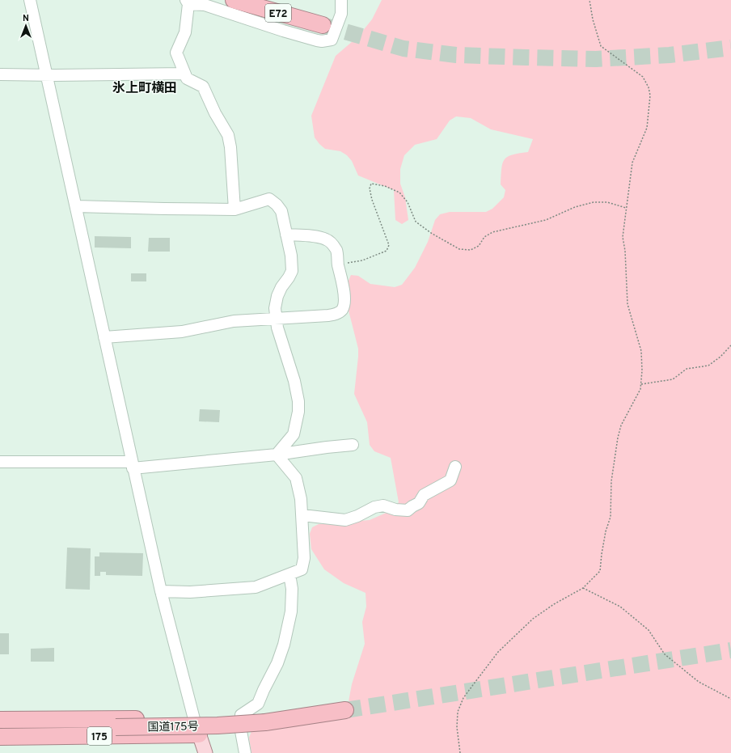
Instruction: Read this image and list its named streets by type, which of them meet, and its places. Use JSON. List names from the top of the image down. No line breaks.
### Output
{"streets":{"highway":["E72","国道175号","175"]},"districts":["氷上町横田"],"north":"top"}
